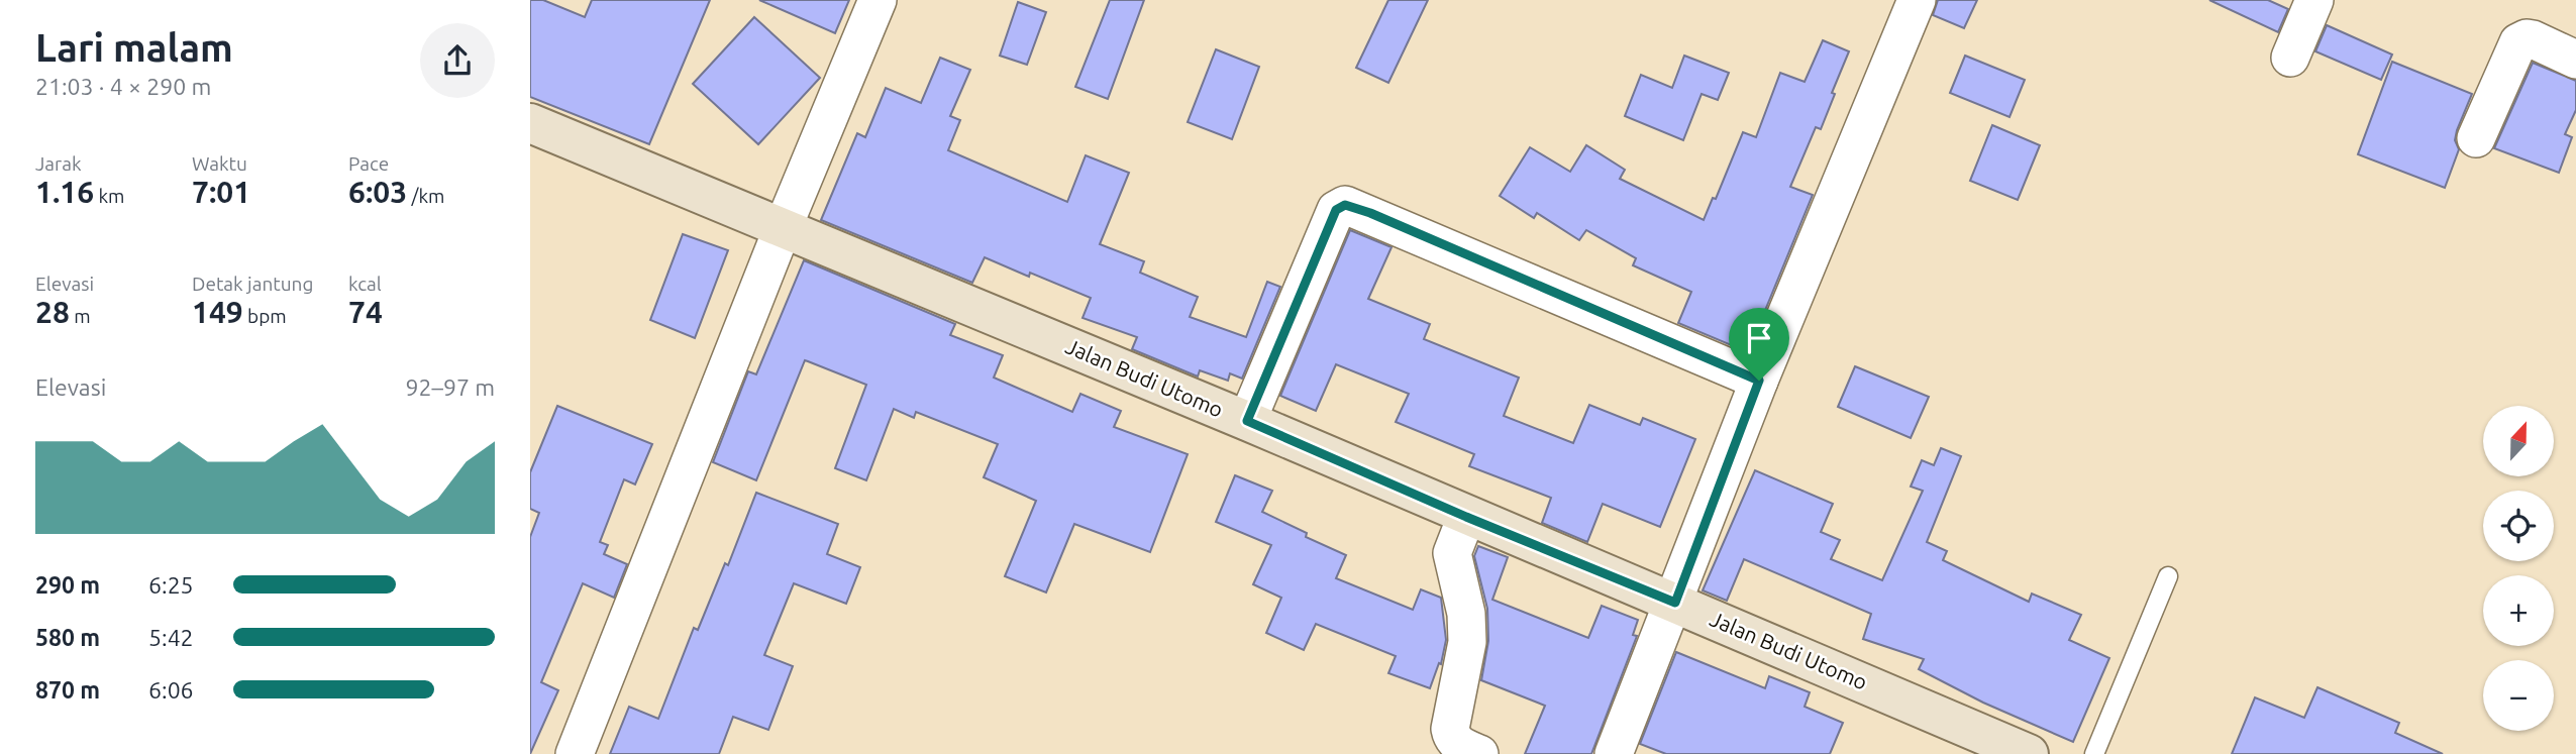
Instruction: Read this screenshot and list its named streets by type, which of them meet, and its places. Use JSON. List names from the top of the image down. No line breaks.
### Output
{"streets":{"street":["Jalan Budi Utomo"]},"north":"top","page":{"heading":["Lari malam","21:03 · 4 × 290 m"],"stats":[["Jarak","1.16 km"],["Waktu","7:01"],["Pace","6:03 /km"],["Elevasi","28 m"],["Detak jantung","149 bpm"],["kcal","74"]],"chart":["Elevasi","92–97 m"],"map_buttons":["+","−"],"list":[{"name":"290 m","note":"6:25"},{"name":"580 m","note":"5:42"},{"name":"870 m","note":"6:06"}]}}
